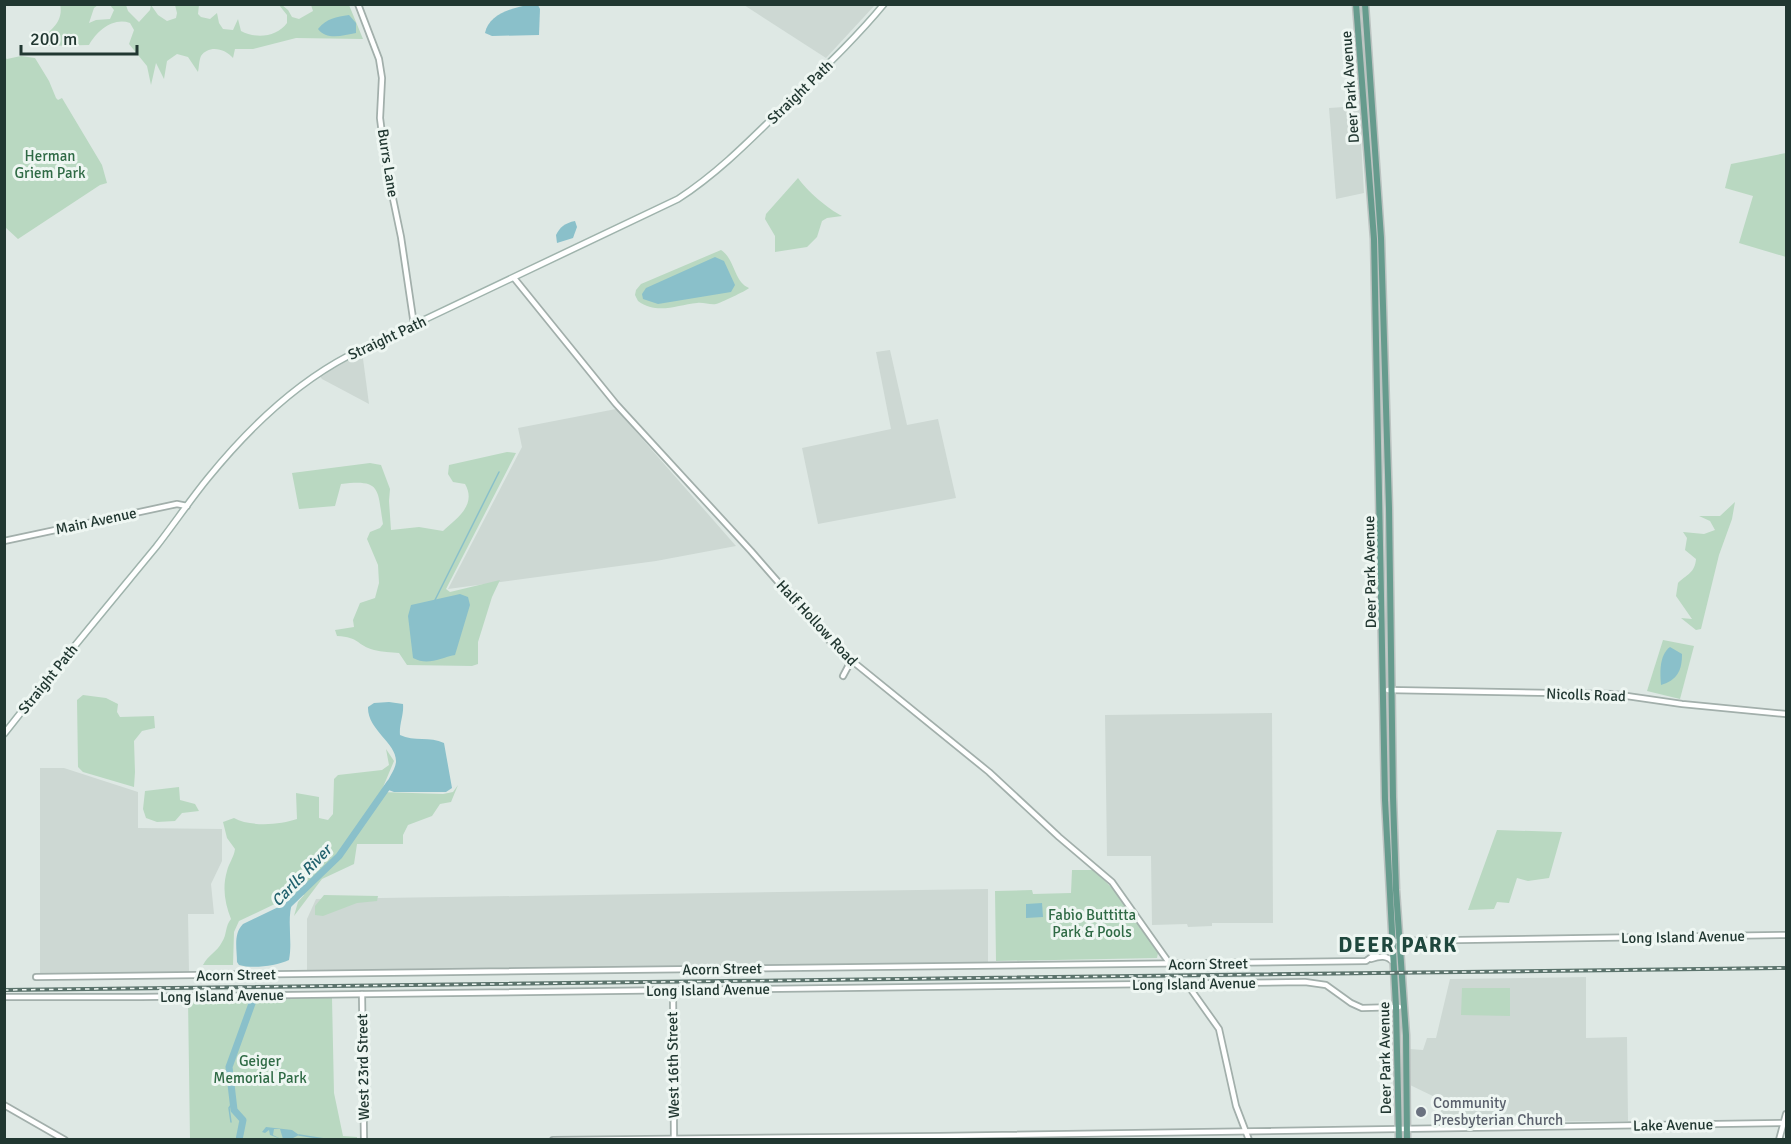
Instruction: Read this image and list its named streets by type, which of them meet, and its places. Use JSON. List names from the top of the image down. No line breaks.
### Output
{"streets":{"main road":["Deer Park Avenue","Straight Path"],"street":["Burrs Lane","Main Avenue","Half Hollow Road","Nicolls Road","Long Island Avenue","Acorn Street","West 16th Street","West 23rd Street","Lake Avenue"]},"crossings":[["Deer Park Avenue","Nicolls Road"],["Deer Park Avenue","Long Island Avenue"],["Deer Park Avenue","Acorn Street"],["Deer Park Avenue","Lake Avenue"],["Straight Path","Burrs Lane"],["Straight Path","Main Avenue"],["Straight Path","Half Hollow Road"],["Half Hollow Road","Acorn Street"],["Long Island Avenue","West 16th Street"],["Long Island Avenue","West 23rd Street"],["West 16th Street","Lake Avenue"]],"districts":["DEER PARK"],"water":["Carlls River"],"parks":["Herman Griem Park","Fabio Buttitta Park & Pools","Geiger Memorial Park"],"places":["Community Presbyterian Church"],"scale_bar":"200 m"}
